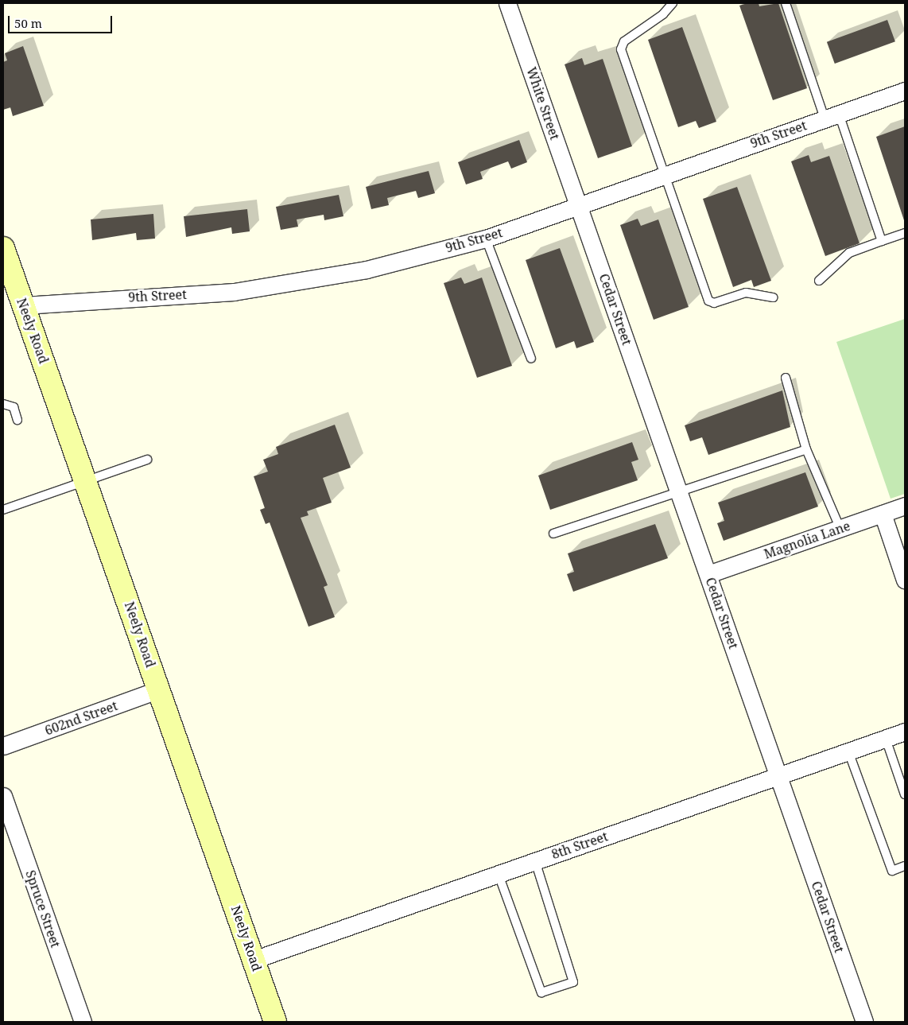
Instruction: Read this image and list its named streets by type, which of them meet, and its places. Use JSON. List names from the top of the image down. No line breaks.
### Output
{"streets":{"street":["White Street","9th Street","Cedar Street","Neely Road","Magnolia Lane","602nd Street","8th Street","Spruce Street"]},"crossings":[["White Street","9th Street"],["White Street","Cedar Street"],["9th Street","Cedar Street"],["9th Street","Neely Road"],["Cedar Street","Magnolia Lane"],["Cedar Street","8th Street"],["Neely Road","602nd Street"],["Neely Road","8th Street"]],"scale_bar":"50 m"}
